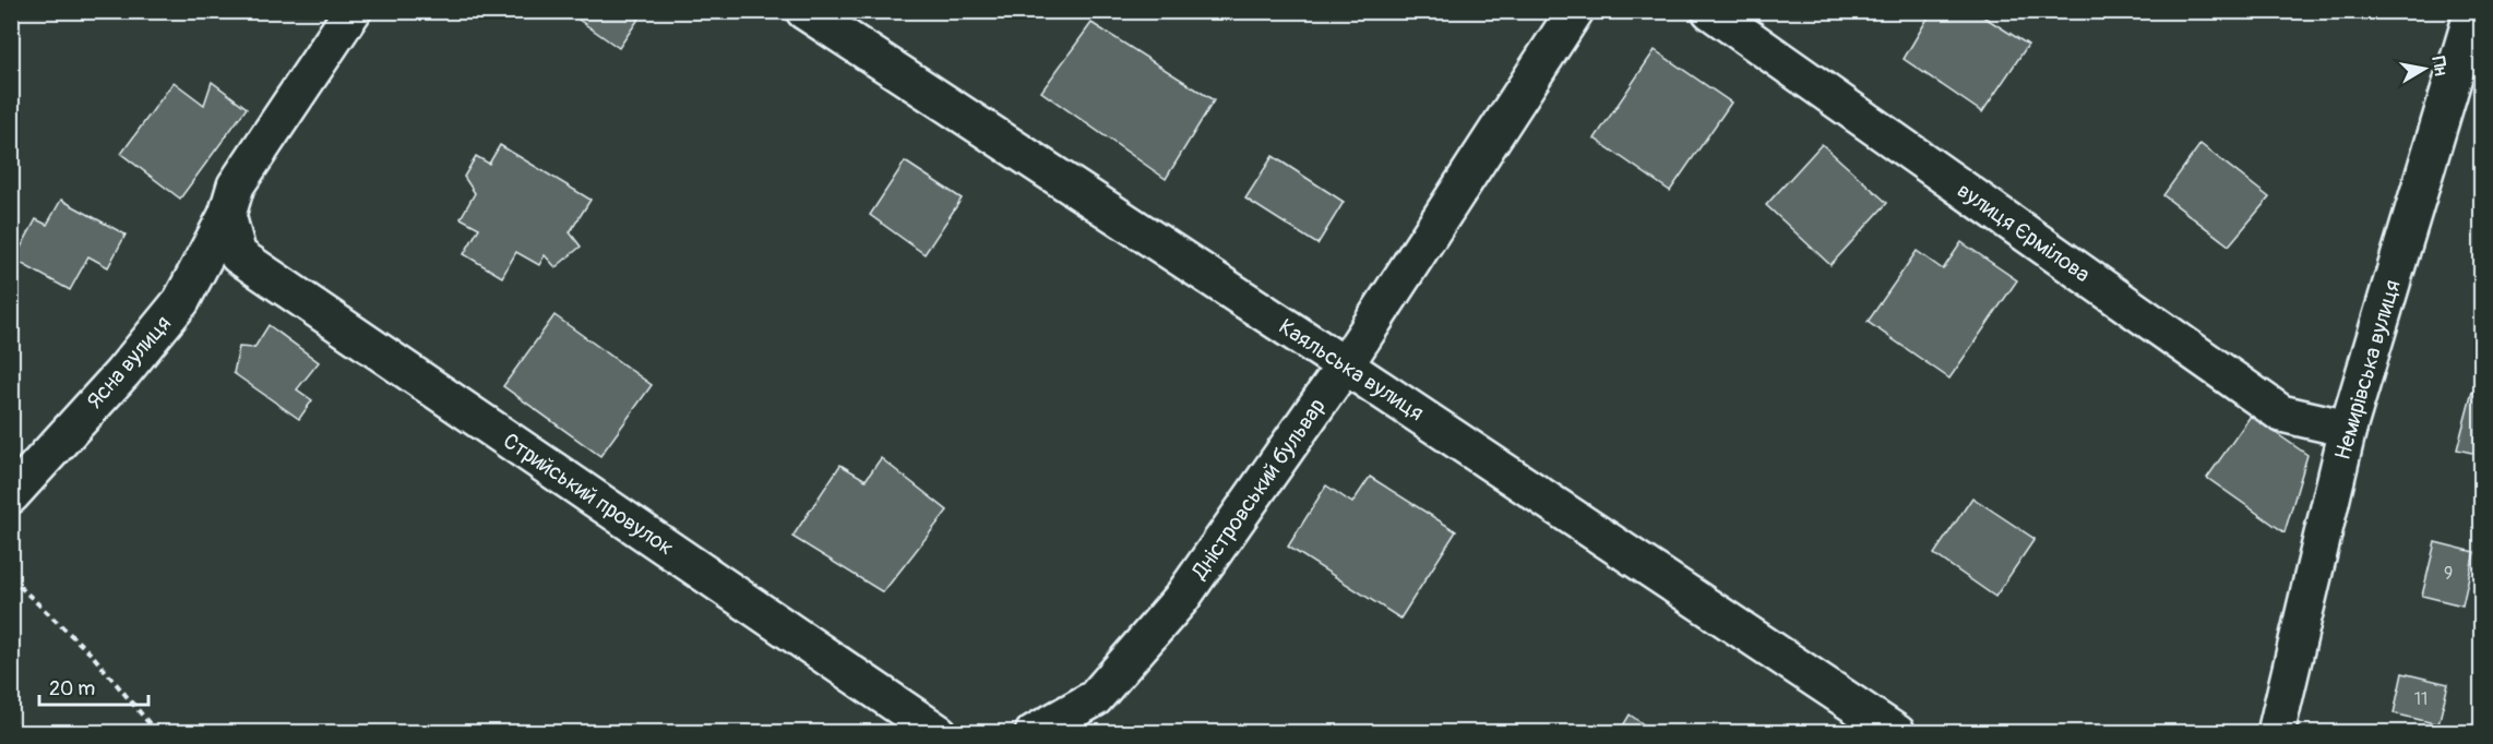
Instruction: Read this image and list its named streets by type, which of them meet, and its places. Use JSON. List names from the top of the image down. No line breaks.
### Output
{"streets":{"street":["вулиця Єрмілова","Ясна вулиця","Каяльська вулиця","Немирівська вулиця","Дністровський бульвар","Стрийський провулок"]},"crossings":[["вулиця Єрмілова","Немирівська вулиця"],["Ясна вулиця","Стрийський провулок"],["Каяльська вулиця","Дністровський бульвар"]],"house_numbers":["9","11"],"scale_bar":"20 m","north":"right"}
